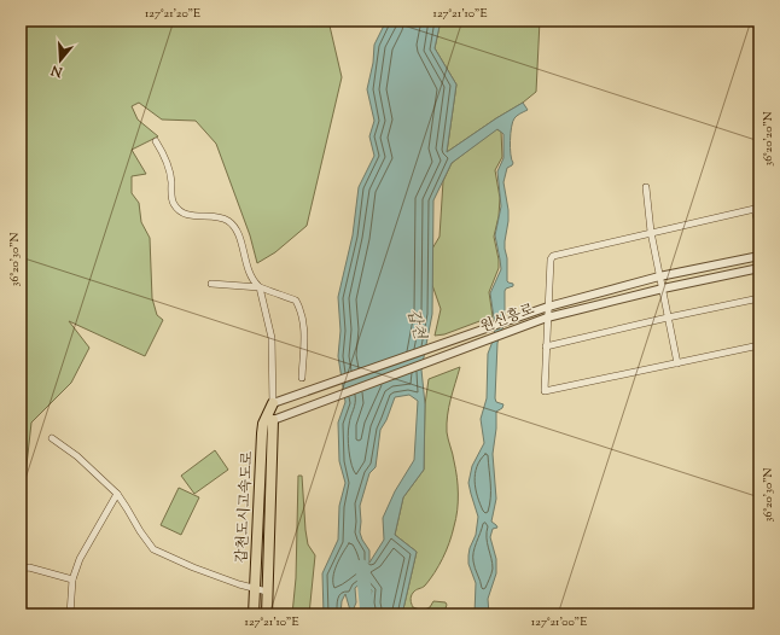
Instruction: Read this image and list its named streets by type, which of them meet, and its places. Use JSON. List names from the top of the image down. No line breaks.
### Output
{"streets":{"main road":["갑천도시고속도로"],"street":["원신흥로"]},"crossings":[["원신흥로","갑천도시고속도로"]],"water":["갑천"],"north":"bottom","coordinates":["127°21'20\"E","127°21'10\"E","36°20'20\"N","36°20'30\"N","127°21'00\"E"]}
